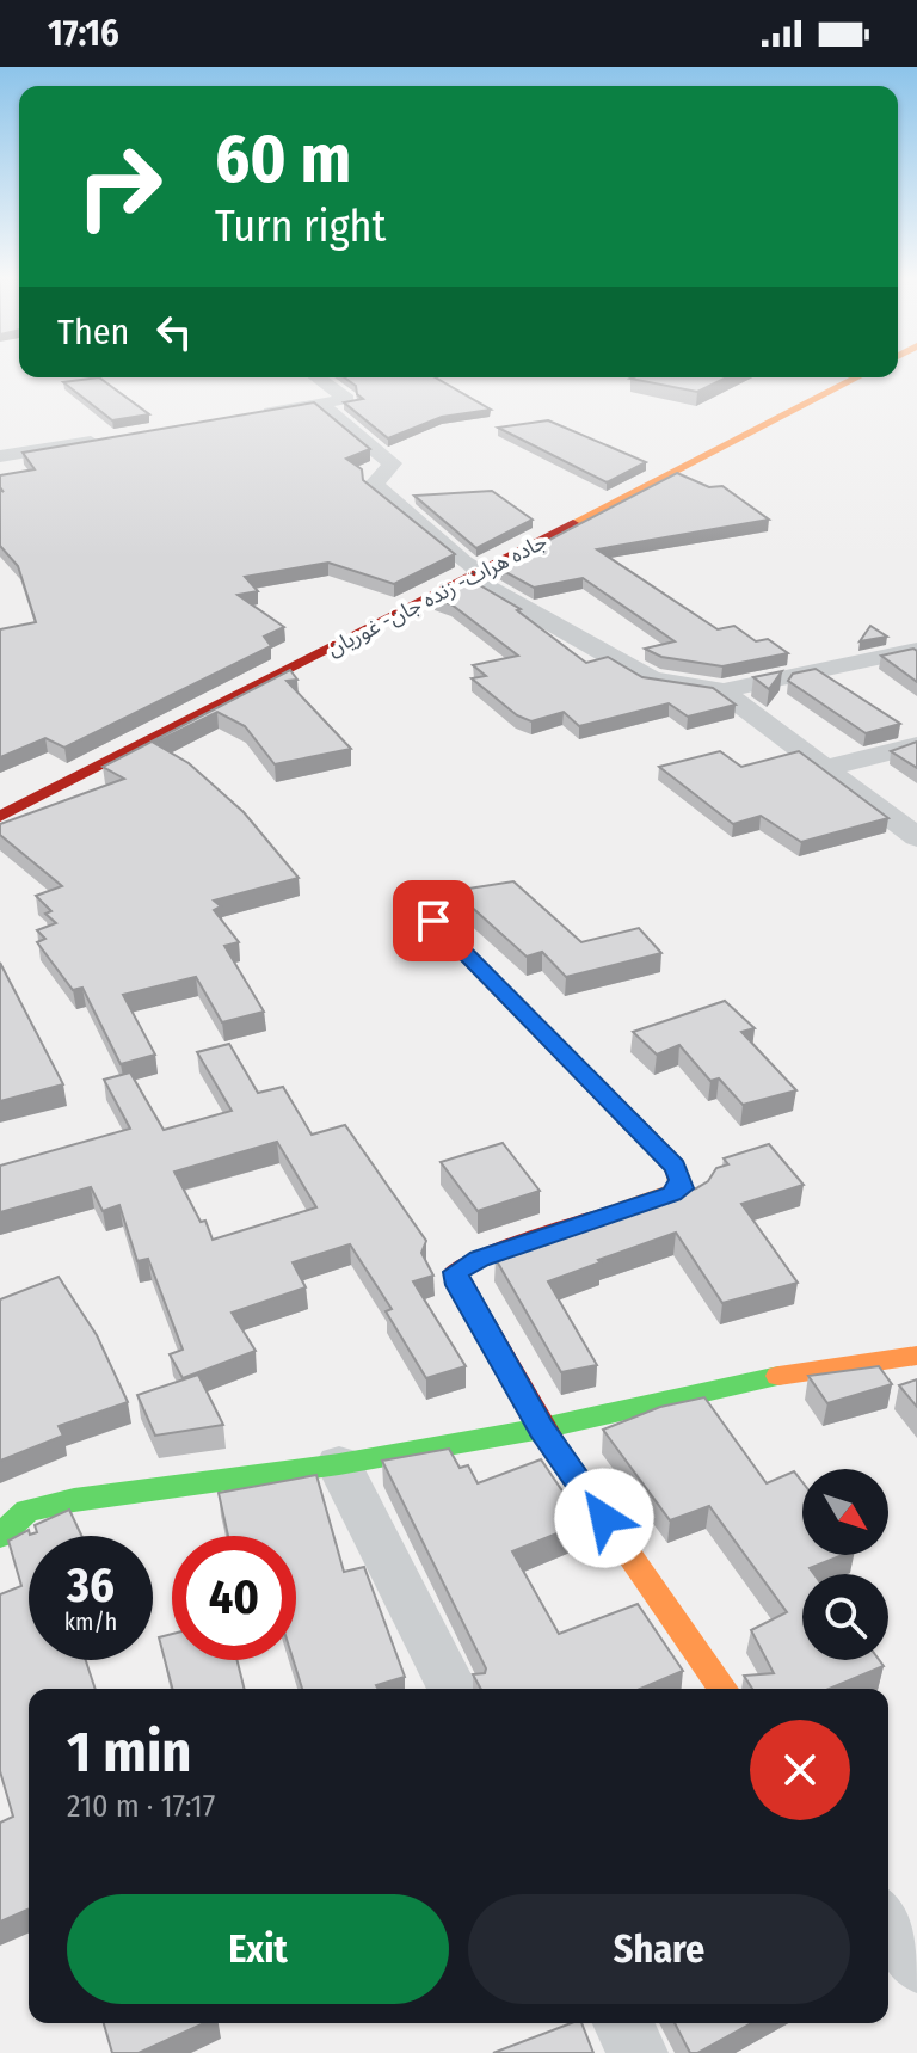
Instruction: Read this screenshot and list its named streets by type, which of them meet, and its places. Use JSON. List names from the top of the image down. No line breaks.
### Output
{"streets":{"main road":["جاده هرات- زنده جان- غوریان"]},"north":"bottom right","page":{"status":"17:16","turn":["60 m","Turn right"],"then":"Then","speed":"36 km/h","limit":"40","heading":["1 min","210 m · 17:17"],"buttons":["Exit","Share"]}}
